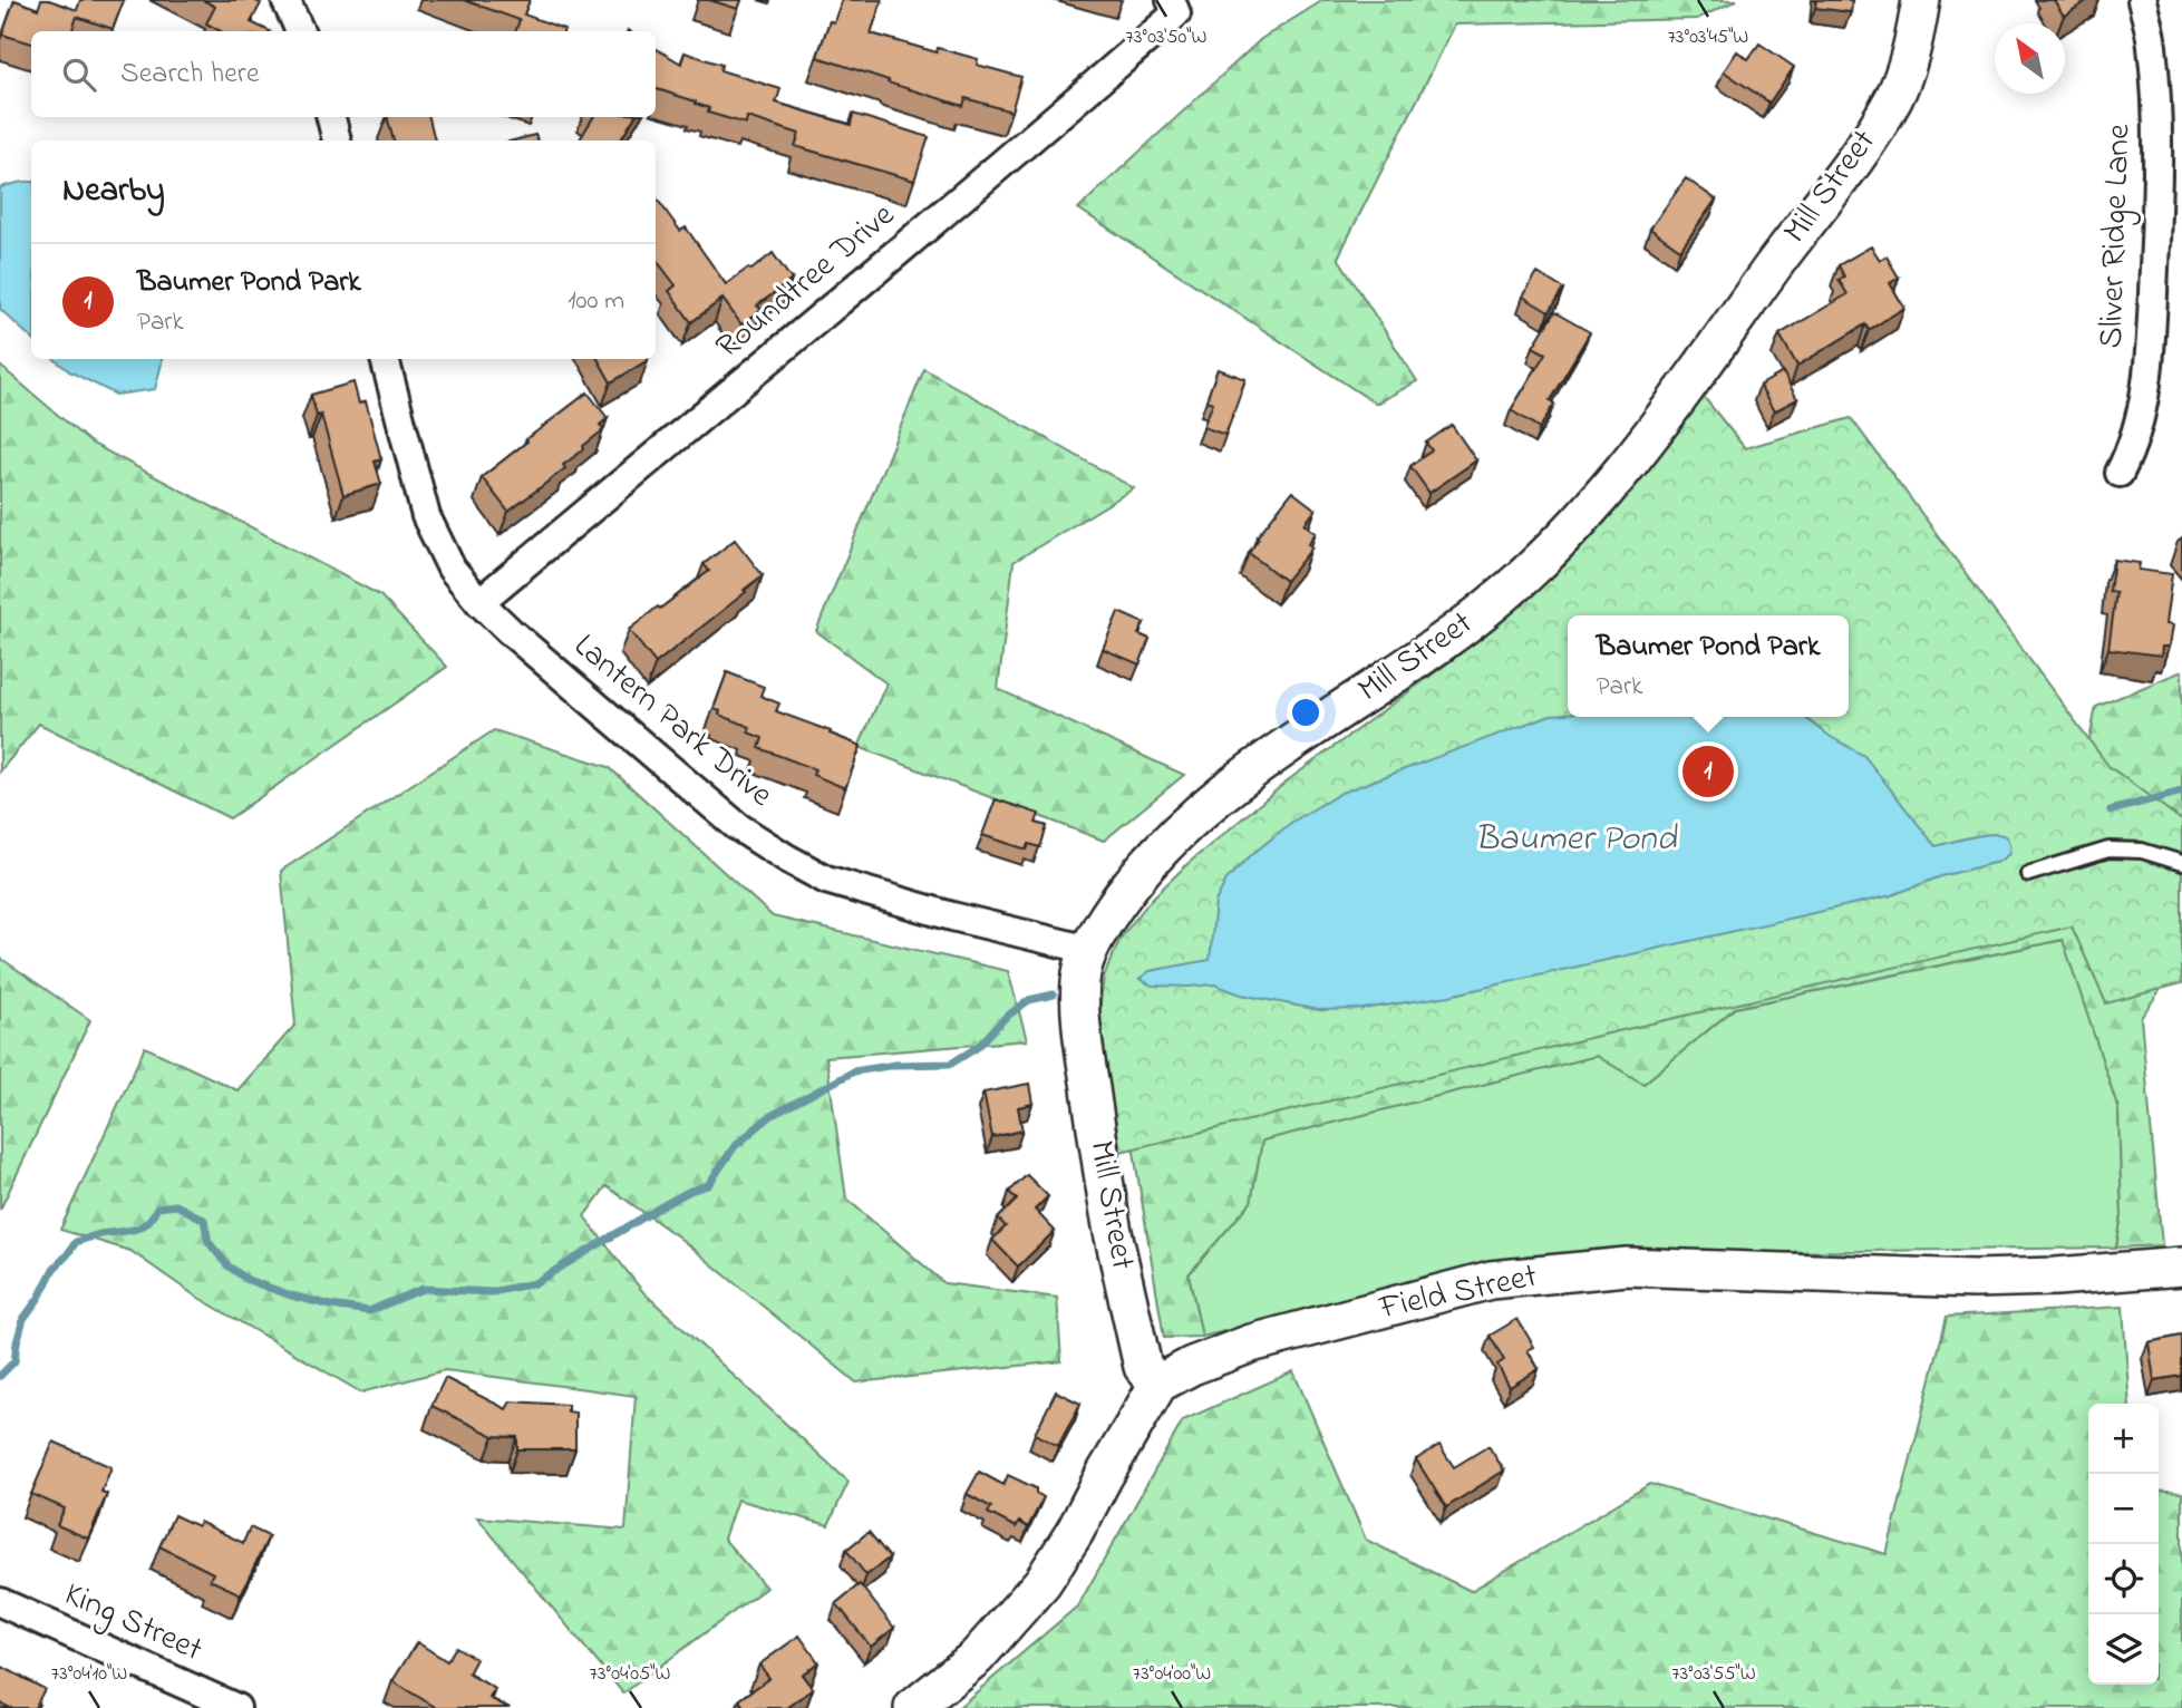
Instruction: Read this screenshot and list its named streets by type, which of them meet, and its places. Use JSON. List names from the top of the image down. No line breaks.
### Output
{"streets":{"street":["Mill Street","Sliver Ridge Lane","Roundtree Drive","Lantern Park Drive","Field Street","King Street"]},"crossings":[["Mill Street","Lantern Park Drive"],["Mill Street","Field Street"],["Roundtree Drive","Lantern Park Drive"]],"water":["Baumer Pond"],"north":"top left","page":{"search":"Search here","heading":"Nearby","list":[{"mark":"1","name":"Baumer Pond Park","note":"Park","value":"100 m"}],"popup":["Baumer Pond Park","Park"],"pins":"1","map_buttons":["+","−"]},"coordinates":["73°03'50\"W","73°03'45\"W","73°04'10\"W","73°04'05\"W","73°04'00\"W","73°03'55\"W"]}
